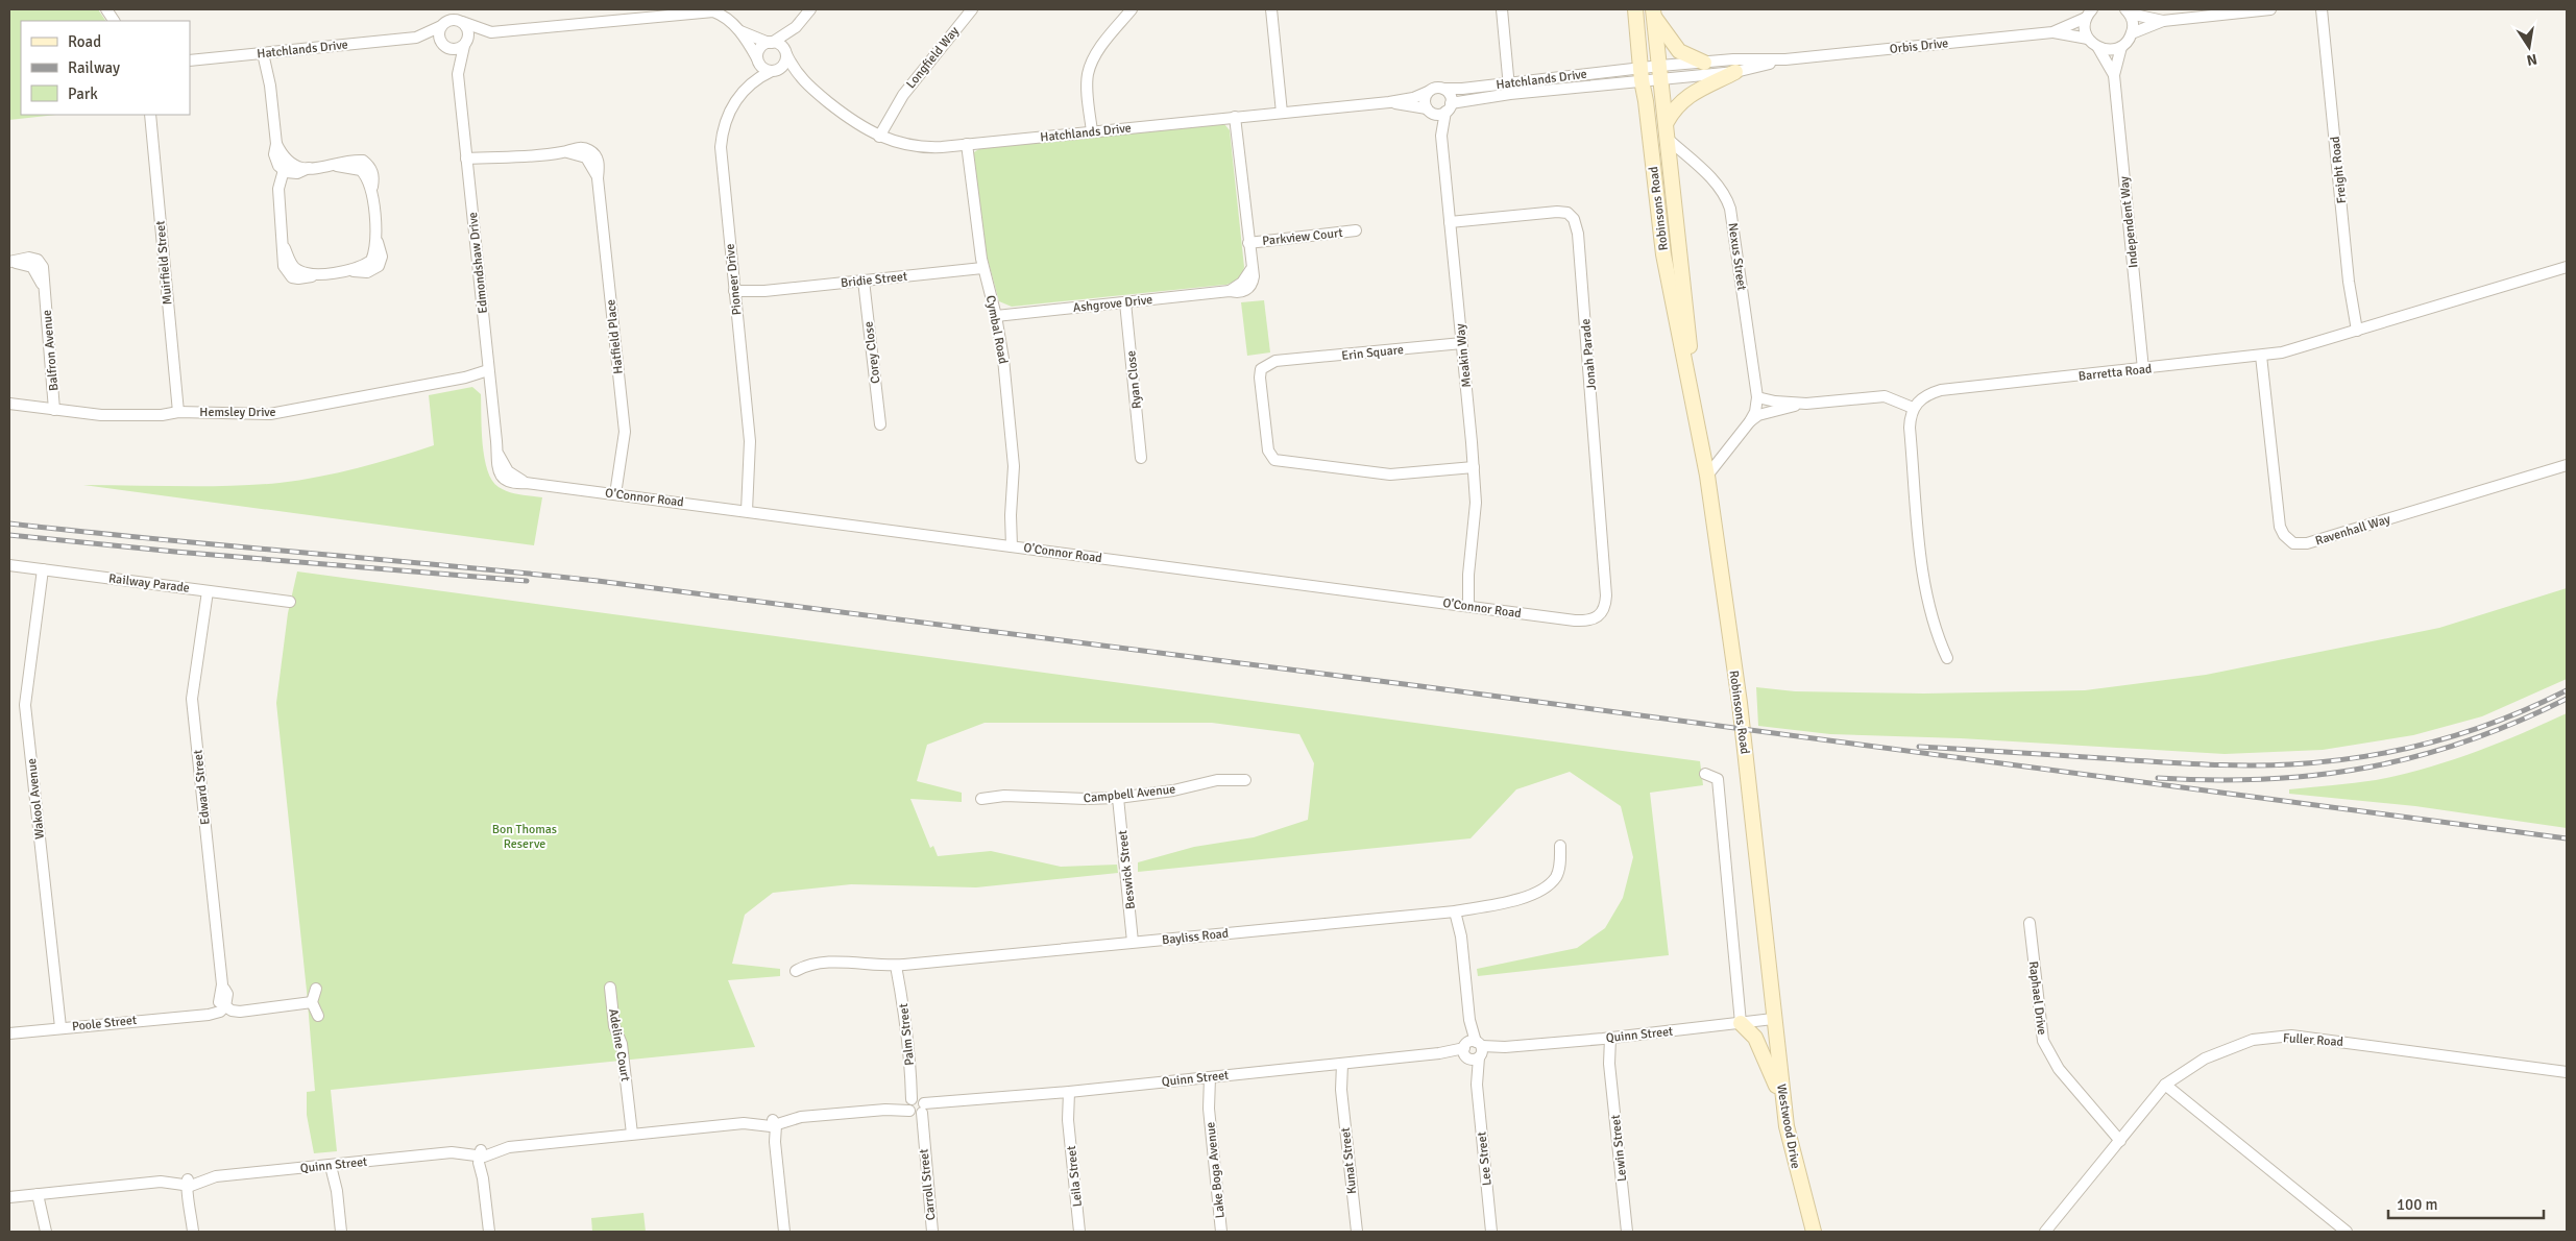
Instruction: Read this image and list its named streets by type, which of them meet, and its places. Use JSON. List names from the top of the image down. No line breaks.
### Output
{"streets":{"main road":["Robinsons Road","Westwood Drive"],"street":["Orbis Drive","Hatchlands Drive","Longfield Way","Freight Road","Independent Way","Parkview Court","Nexus Street","Muirfield Street","Edmondshaw Drive","Pioneer Drive","Bridie Street","Ashgrove Drive","Cymbal Road","Hatfield Place","Balfron Avenue","Corey Close","Erin Square","Jonah Parade","Meakin Way","Barretta Road","Ryan Close","Hemsley Drive","O'Connor Road","Ravenhall Way","Railway Parade","Edward Street","Campbell Avenue","Wakool Avenue","Beswick Street","Bayliss Road","Raphael Drive","Poole Street","Palm Street","Quinn Street","Fuller Road","Adeline Court","Lewin Street","Lee Street","Kunat Street","Lake Boga Avenue","Leila Street","Carroll Street"]},"crossings":[["Orbis Drive","Robinsons Road"],["Orbis Drive","Independent Way"],["Hatchlands Drive","Longfield Way"],["Hatchlands Drive","Robinsons Road"],["Hatchlands Drive","Edmondshaw Drive"],["Hatchlands Drive","Pioneer Drive"],["Hatchlands Drive","Ashgrove Drive"],["Hatchlands Drive","Cymbal Road"],["Hatchlands Drive","Meakin Way"],["Freight Road","Barretta Road"],["Robinsons Road","Nexus Street"],["Robinsons Road","Quinn Street"],["Robinsons Road","Westwood Drive"],["Independent Way","Barretta Road"],["Parkview Court","Ashgrove Drive"],["Nexus Street","Barretta Road"],["Muirfield Street","Hemsley Drive"],["Edmondshaw Drive","Hatfield Place"],["Edmondshaw Drive","Hemsley Drive"],["Edmondshaw Drive","O'Connor Road"],["Pioneer Drive","Bridie Street"],["Pioneer Drive","O'Connor Road"],["Bridie Street","Cymbal Road"],["Bridie Street","Corey Close"],["Ashgrove Drive","Cymbal Road"],["Ashgrove Drive","Ryan Close"],["Cymbal Road","O'Connor Road"],["Hatfield Place","O'Connor Road"],["Balfron Avenue","Hemsley Drive"],["Erin Square","Meakin Way"],["Jonah Parade","Meakin Way"],["Jonah Parade","O'Connor Road"],["Meakin Way","O'Connor Road"],["Barretta Road","Ravenhall Way"],["Railway Parade","Edward Street"],["Railway Parade","Wakool Avenue"],["Edward Street","Poole Street"],["Campbell Avenue","Beswick Street"],["Wakool Avenue","Poole Street"],["Beswick Street","Bayliss Road"],["Bayliss Road","Palm Street"],["Bayliss Road","Lee Street"],["Raphael Drive","Fuller Road"],["Palm Street","Quinn Street"],["Palm Street","Carroll Street"],["Quinn Street","Adeline Court"],["Quinn Street","Westwood Drive"],["Quinn Street","Lewin Street"],["Quinn Street","Lee Street"],["Quinn Street","Kunat Street"],["Quinn Street","Lake Boga Avenue"],["Quinn Street","Leila Street"],["Quinn Street","Carroll Street"]],"parks":["Bon Thomas Reserve"],"legend":["Road","Railway","Park"],"scale_bar":"100 m","north":"bottom"}
